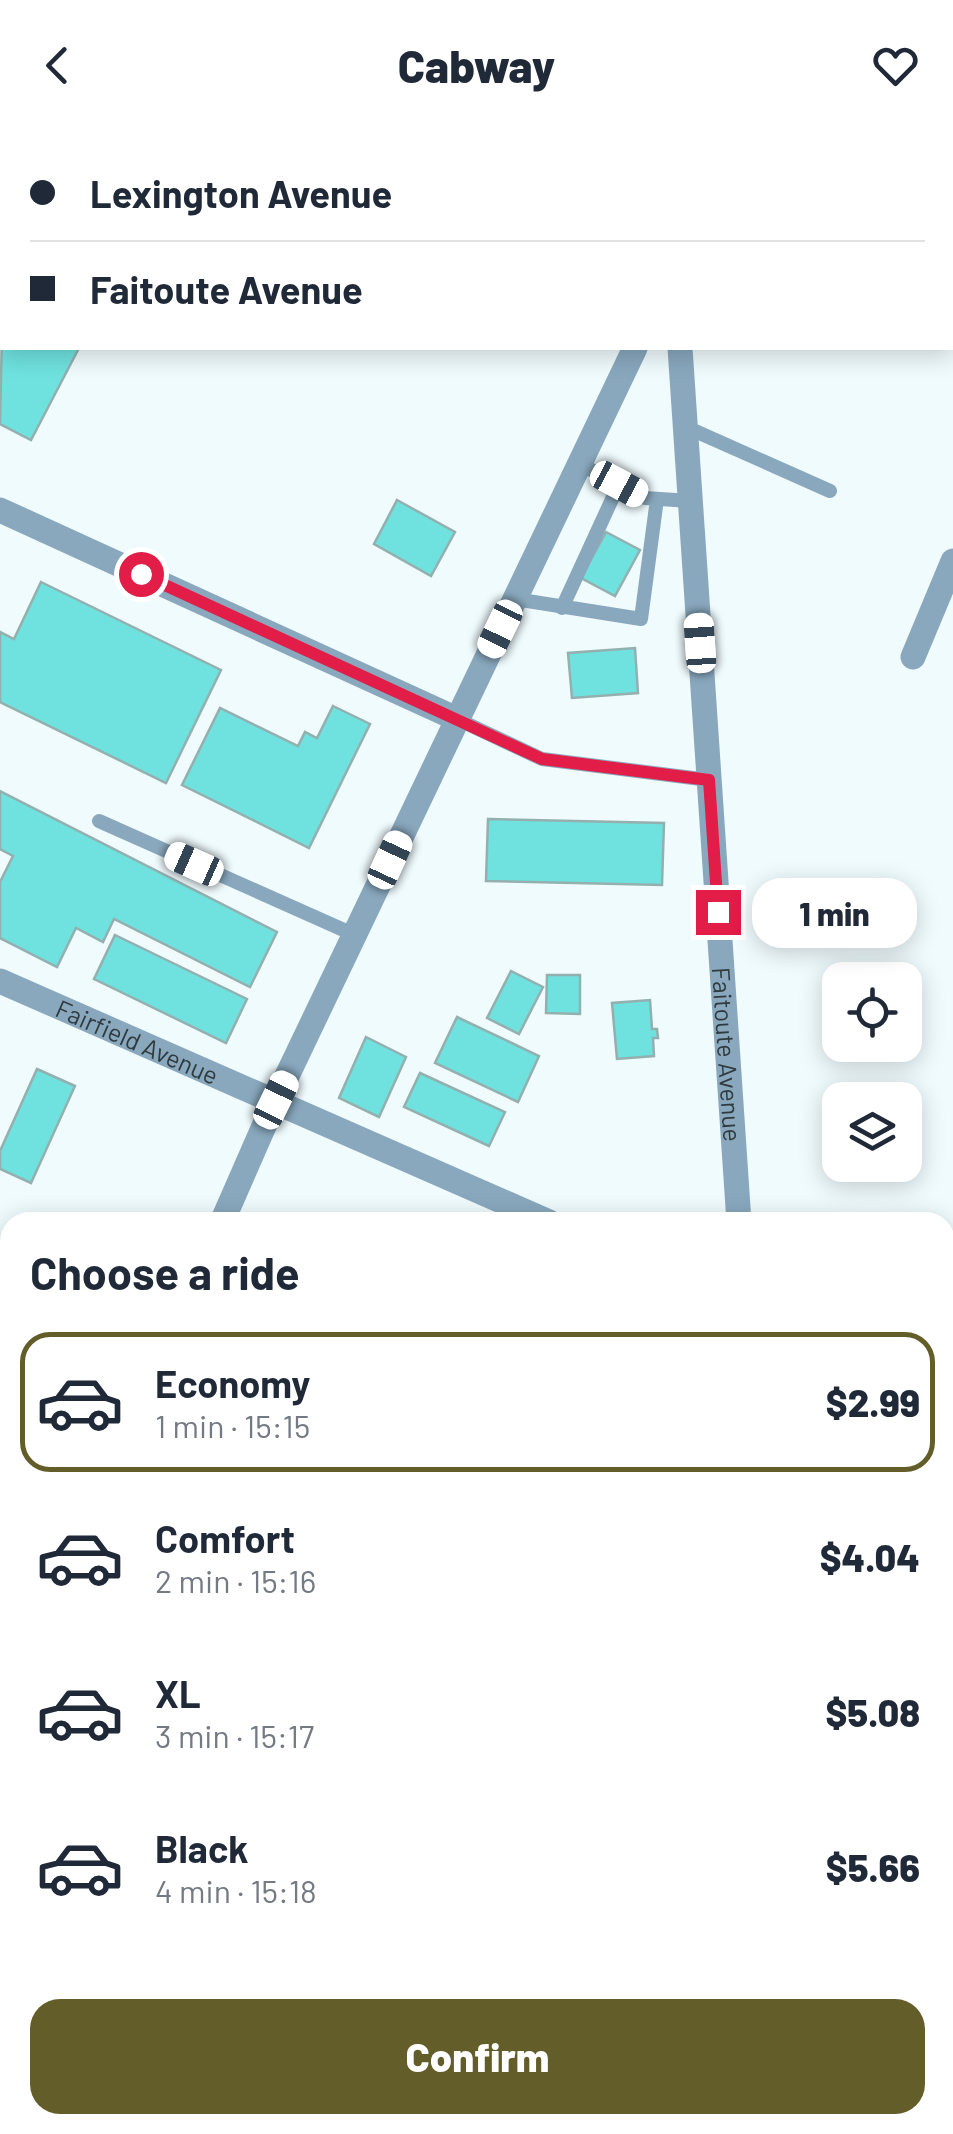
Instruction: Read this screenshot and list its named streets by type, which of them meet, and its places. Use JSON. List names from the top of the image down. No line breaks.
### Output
{"streets":{"street":["Fairfield Avenue","Faitoute Avenue"]},"page":{"header":"Cabway","banner":["Lexington Avenue","Faitoute Avenue"],"bubble":"1 min","heading":"Choose a ride","list":[{"name":"Economy","note":"1 min · 15:15","value":"$2.99"},{"name":"Comfort","note":"2 min · 15:16","value":"$4.04"},{"name":"XL","note":"3 min · 15:17","value":"$5.08"},{"name":"Black","note":"4 min · 15:18","value":"$5.66"}],"buttons":"Confirm"}}
